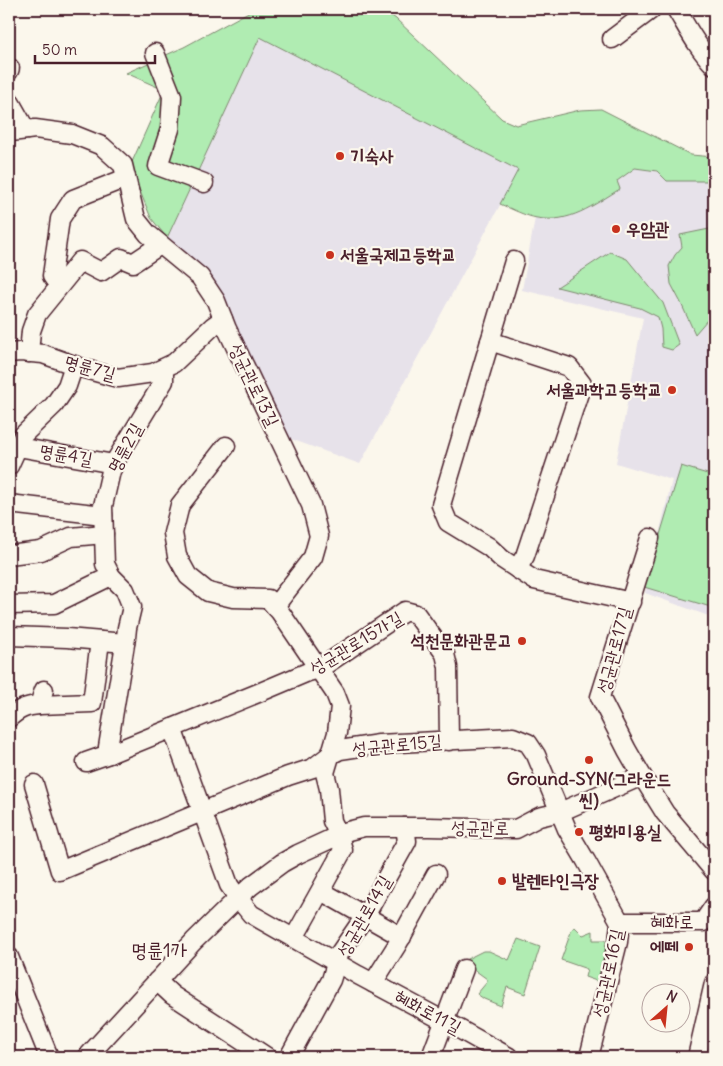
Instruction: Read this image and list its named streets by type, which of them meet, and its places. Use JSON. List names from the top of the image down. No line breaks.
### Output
{"streets":{"street":["명륜7길","성균관로13길","명륜2길","명륜4길","성균관로15가길","성균관로17길","성균관로15길","성균관로","성균관로14길","혜화로","성균관로16길","혜화로11길"]},"crossings":[["명륜7길","성균관로13길"],["명륜7길","명륜2길"],["명륜7길","명륜4길"],["명륜2길","명륜4길"],["명륜2길","성균관로15가길"],["성균관로15가길","성균관로15길"],["성균관로17길","성균관로"],["성균관로15길","성균관로"],["성균관로15길","성균관로16길"],["성균관로","성균관로14길"],["성균관로","성균관로16길"],["성균관로","혜화로11길"],["성균관로14길","혜화로11길"],["혜화로","성균관로16길"]],"districts":["명륜1가"],"places":["기숙사","우암관","서울국제고등학교","서울과학고등학교","석천문화관문고","Ground-SYN(그라운드 씬)","평화미용실","발렌타인극장","에떼"],"scale_bar":"50 m","north":"top right"}
